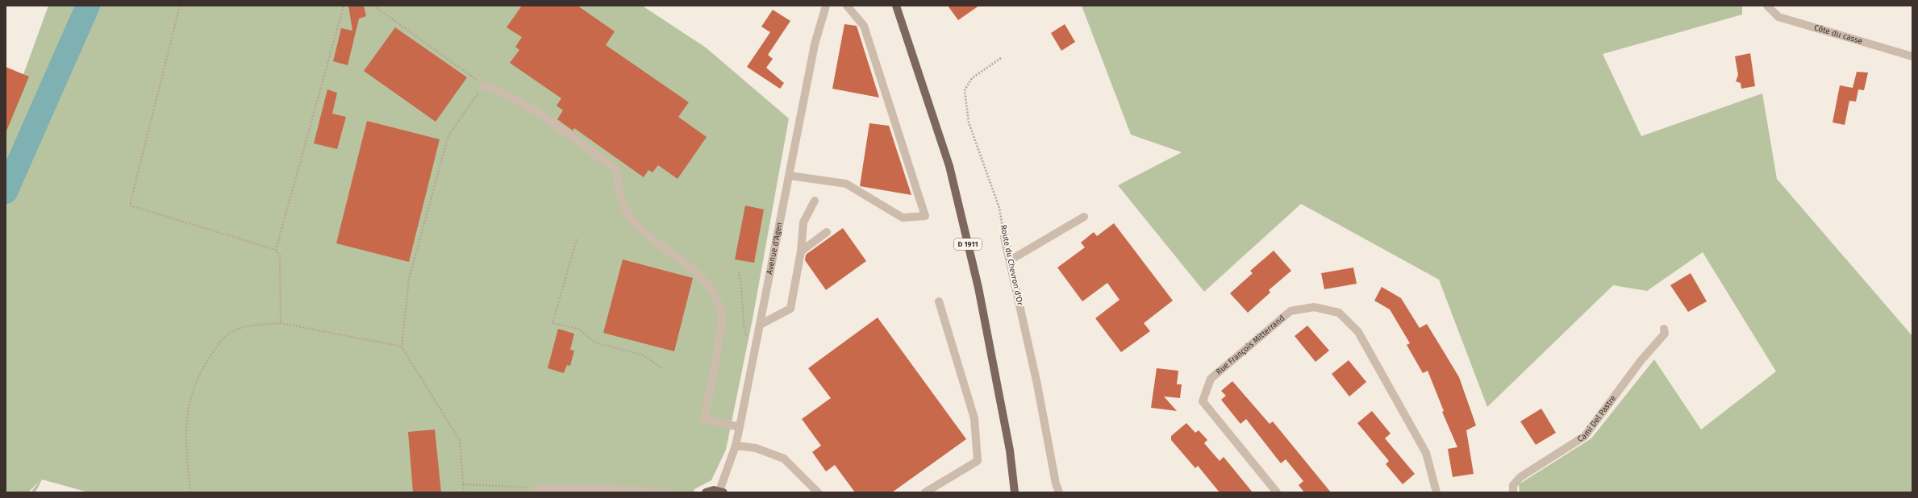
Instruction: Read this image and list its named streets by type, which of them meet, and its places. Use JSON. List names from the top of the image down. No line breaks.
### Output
{"streets":{"main road":["D 1911"],"street":["Côte du casse","Avenue d'Agen","Route du Chevron d'Or","Rue François Mitterrand","Cami Del Pastre"]}}
